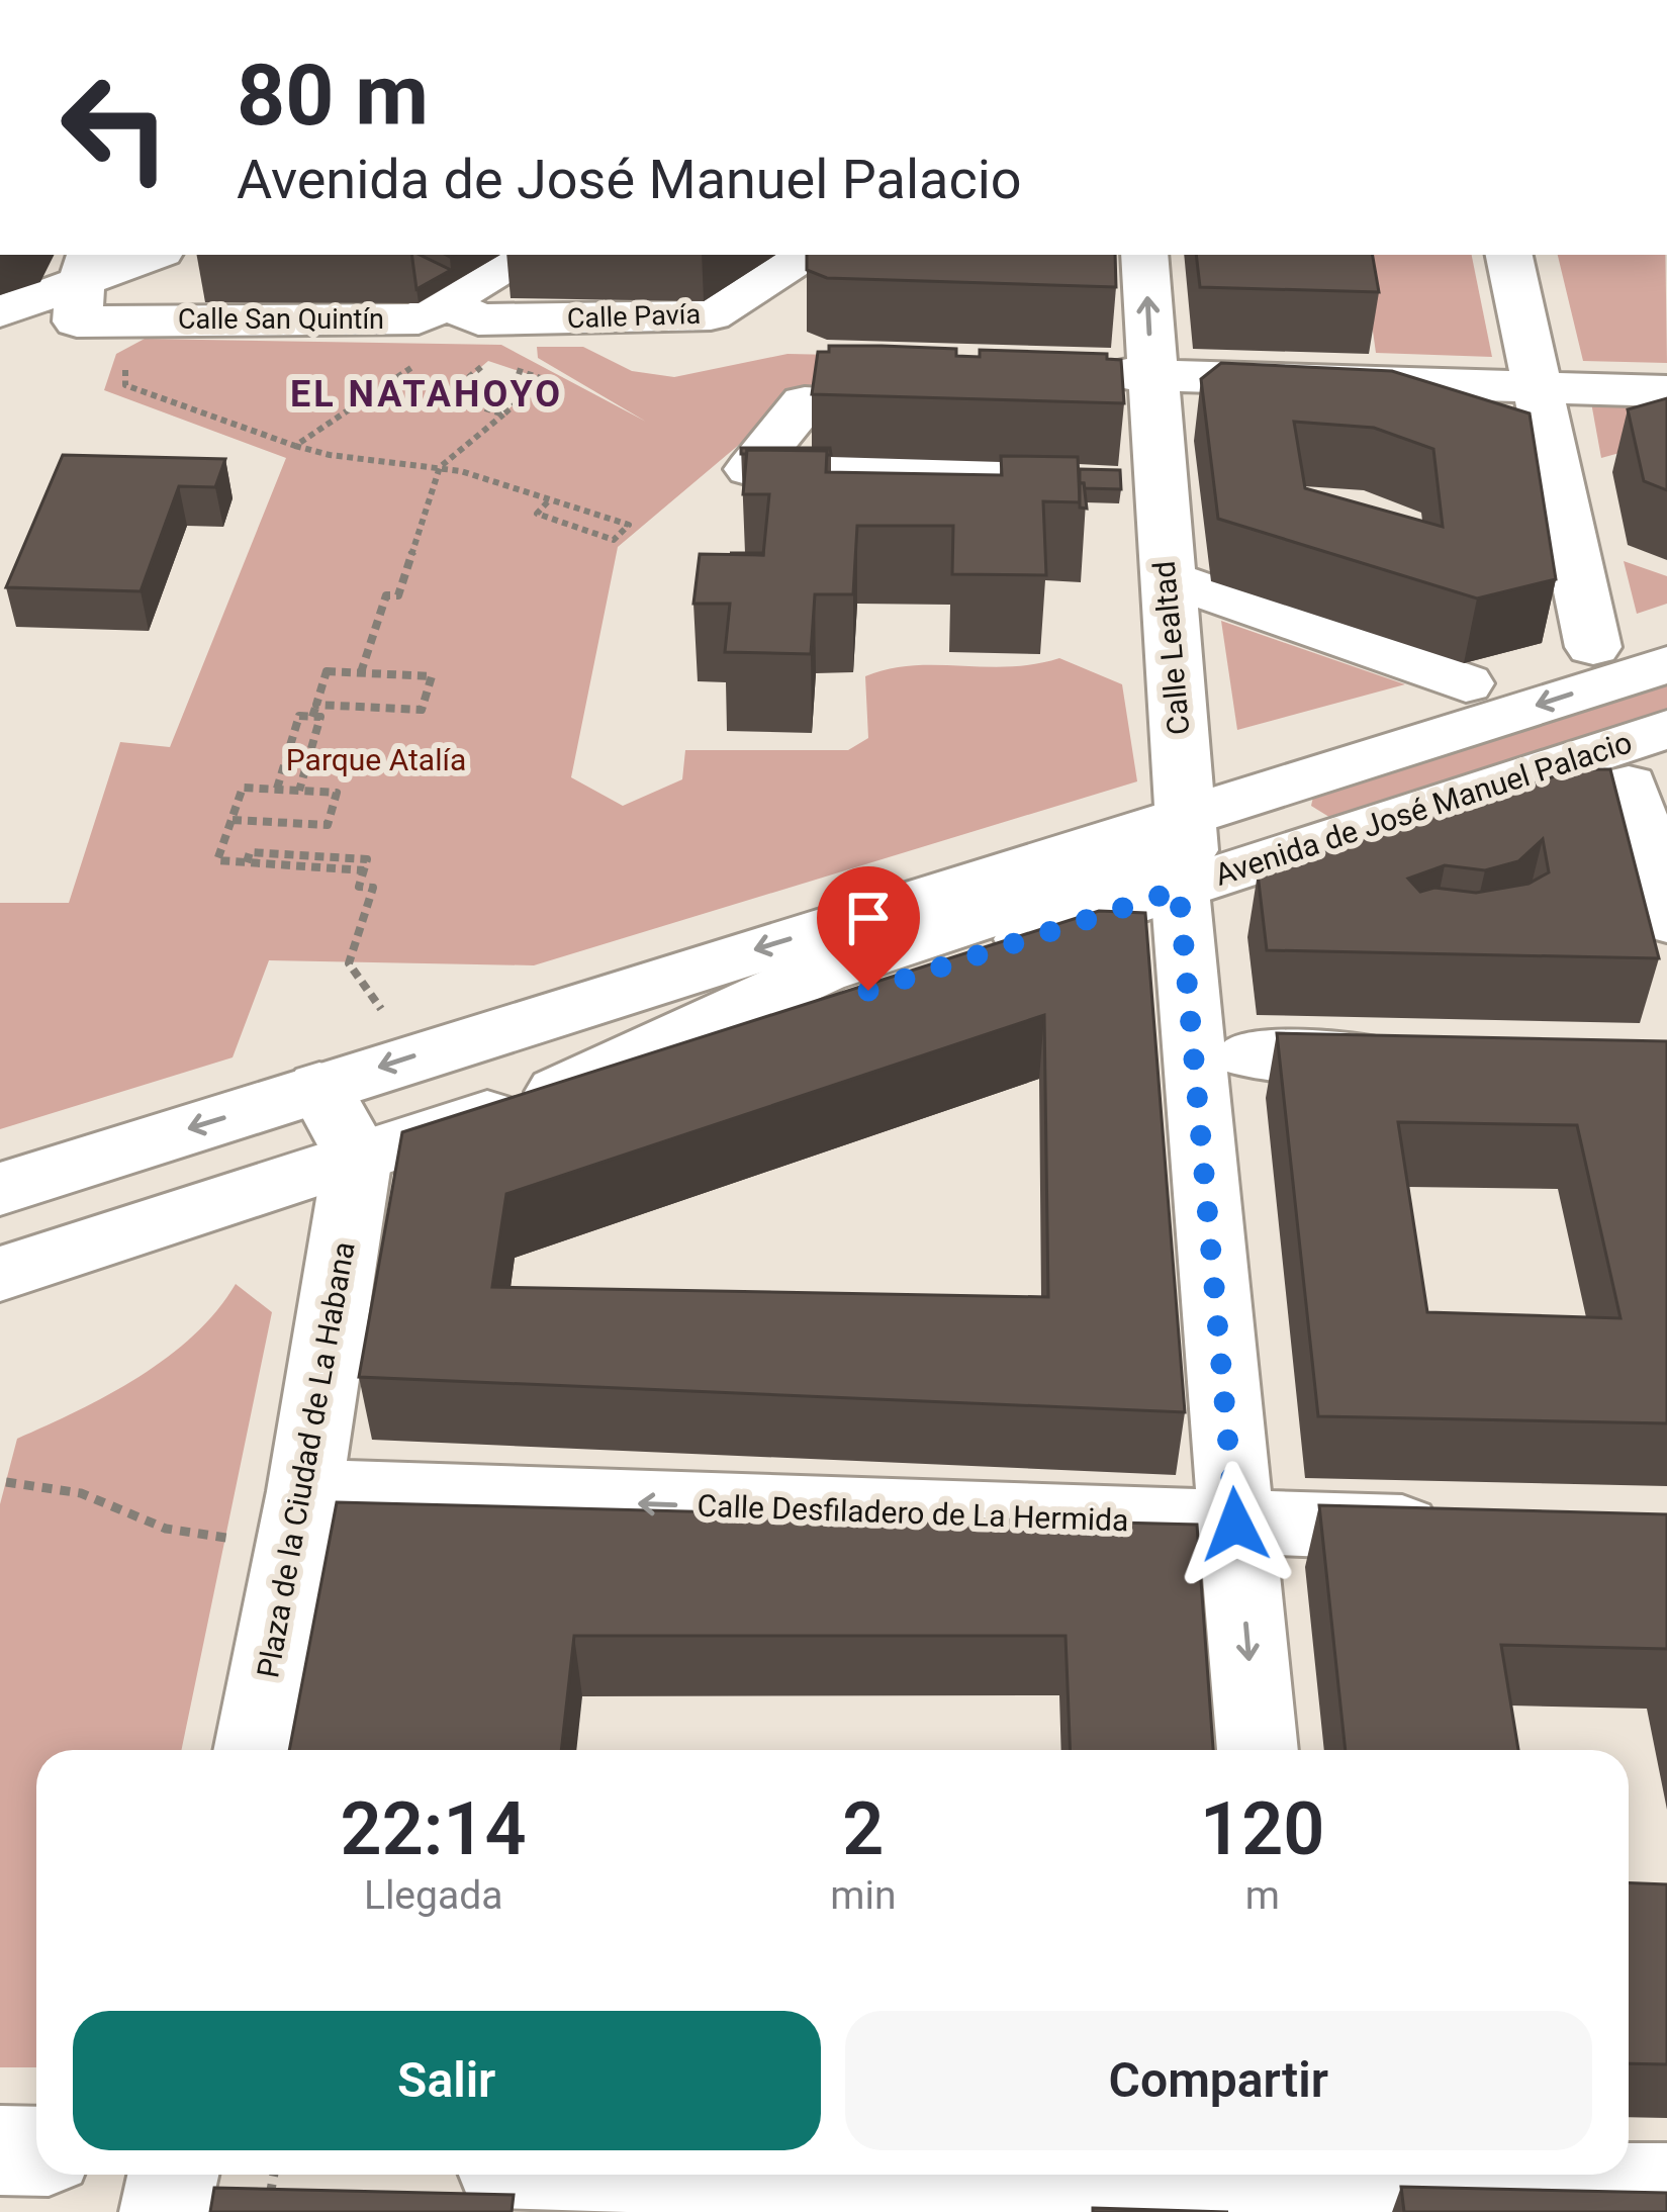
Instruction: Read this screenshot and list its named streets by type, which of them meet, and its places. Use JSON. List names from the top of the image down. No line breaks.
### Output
{"streets":{"street":["Calle Pavía","Calle San Quintín","Calle Lealtad","Avenida de José Manuel Palacio","Plaza de la Ciudad de La Habana","Calle Desfiladero de La Hermida"]},"crossings":[["Calle Pavía","Calle San Quintín"],["Calle Lealtad","Avenida de José Manuel Palacio"],["Avenida de José Manuel Palacio","Plaza de la Ciudad de La Habana"],["Plaza de la Ciudad de La Habana","Calle Desfiladero de La Hermida"]],"one_way":["Calle Desfiladero de La Hermida"],"districts":["EL NATAHOYO"],"parks":["Parque Atalía"],"page":{"turn":["80 m","Avenida de José Manuel Palacio"],"eta":["22:14","Llegada","2","min","120","m"],"buttons":["Salir","Compartir"]}}
